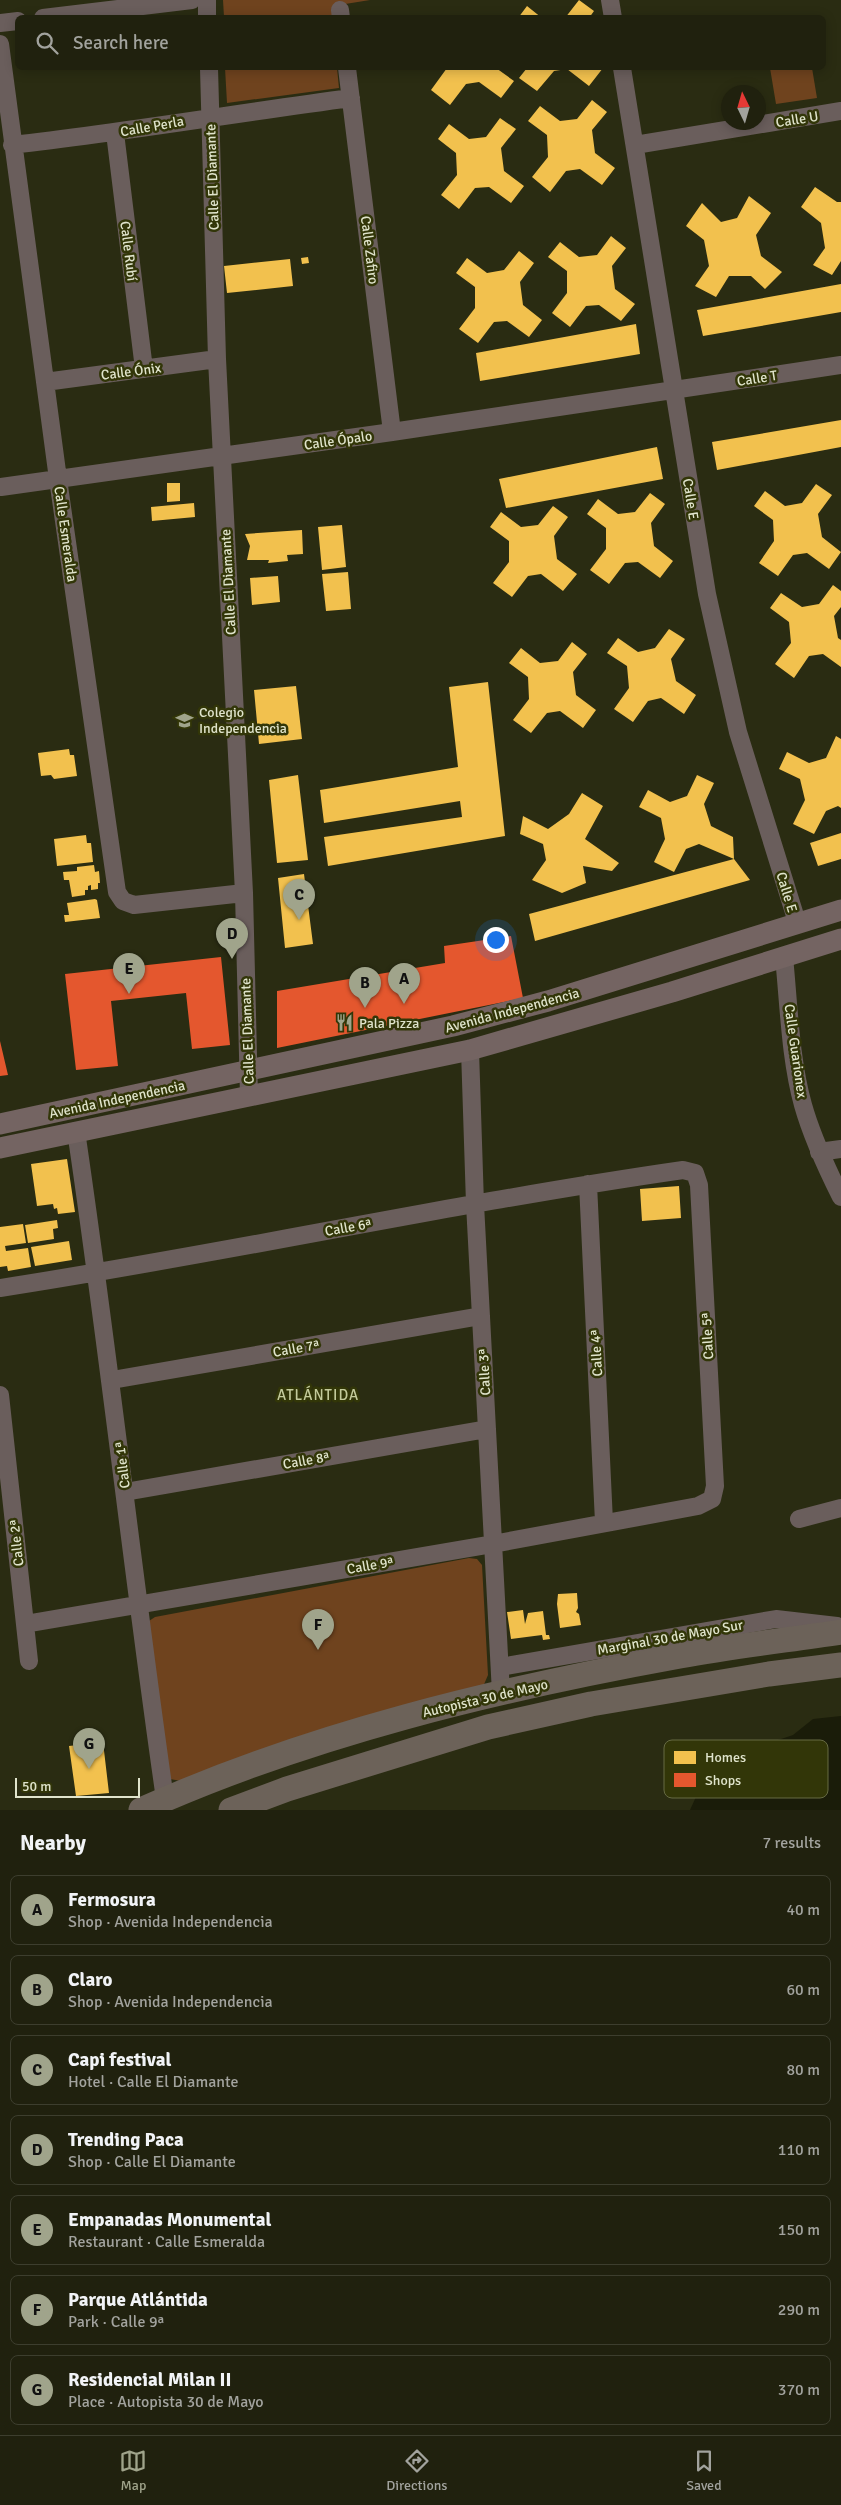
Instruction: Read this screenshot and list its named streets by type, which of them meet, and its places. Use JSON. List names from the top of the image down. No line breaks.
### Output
{"streets":{"highway":["Autopista 30 de Mayo"],"main road":["Avenida Independencia"],"street":["Calle U","Calle Perla","Calle El Diamante","Calle Zafiro","Calle Rubí","Calle Ónix","Calle T","Calle Ópalo","Calle E","Calle Esmeralda","Calle Guarionex","Calle 6ª","Calle 5ª","Calle 7ª","Calle 4ª","Calle 3ª","Calle 8ª","Calle 1ª","Calle 2ª","Calle 9ª","Marginal 30 de Mayo Sur"]},"crossings":[["Calle U","Calle E"],["Calle Perla","Calle El Diamante"],["Calle Perla","Calle Zafiro"],["Calle Perla","Calle Rubí"],["Calle Perla","Calle Esmeralda"],["Calle El Diamante","Calle Ónix"],["Calle El Diamante","Calle Ópalo"],["Calle El Diamante","Calle Esmeralda"],["Calle El Diamante","Avenida Independencia"],["Calle Zafiro","Calle Ópalo"],["Calle Rubí","Calle Ónix"],["Calle Ónix","Calle Esmeralda"],["Calle T","Calle Ópalo"],["Calle T","Calle E"],["Calle Ópalo","Calle E"],["Calle Ópalo","Calle Esmeralda"],["Calle E","Avenida Independencia"],["Avenida Independencia","Calle Guarionex"],["Avenida Independencia","Calle 3ª"],["Avenida Independencia","Calle 1ª"],["Calle 6ª","Calle 5ª"],["Calle 6ª","Calle 4ª"],["Calle 6ª","Calle 3ª"],["Calle 6ª","Calle 1ª"],["Calle 5ª","Calle 9ª"],["Calle 7ª","Calle 3ª"],["Calle 7ª","Calle 1ª"],["Calle 4ª","Calle 9ª"],["Calle 3ª","Calle 8ª"],["Calle 3ª","Calle 9ª"],["Calle 3ª","Marginal 30 de Mayo Sur"],["Calle 3ª","Autopista 30 de Mayo"],["Calle 8ª","Calle 1ª"],["Calle 1ª","Calle 9ª"],["Calle 1ª","Autopista 30 de Mayo"],["Calle 2ª","Calle 9ª"]],"districts":["ATLÁNTIDA"],"places":{"school or university":["Colegio Independencia"],"restaurant":["Pala Pizza"]},"legend":["Homes","Shops"],"scale_bar":"50 m","north":"top","page":{"search":"Search here","pins":["C","D","E","A","B","F","G"],"scale":"50 m","heading":["Nearby","7 results"],"list":[{"mark":"A","name":"Fermosura","note":"Shop · Avenida Independencia","value":"40 m"},{"mark":"B","name":"Claro","note":"Shop · Avenida Independencia","value":"60 m"},{"mark":"C","name":"Capi festival","note":"Hotel · Calle El Diamante","value":"80 m"},{"mark":"D","name":"Trending Paca","note":"Shop · Calle El Diamante","value":"110 m"},{"mark":"E","name":"Empanadas Monumental","note":"Restaurant · Calle Esmeralda","value":"150 m"},{"mark":"F","name":"Parque Atlántida","note":"Park · Calle 9ª","value":"290 m"},{"mark":"G","name":"Residencial Milan II","note":"Place · Autopista 30 de Mayo","value":"370 m"}],"nav":["Map","Directions","Saved"]}}
